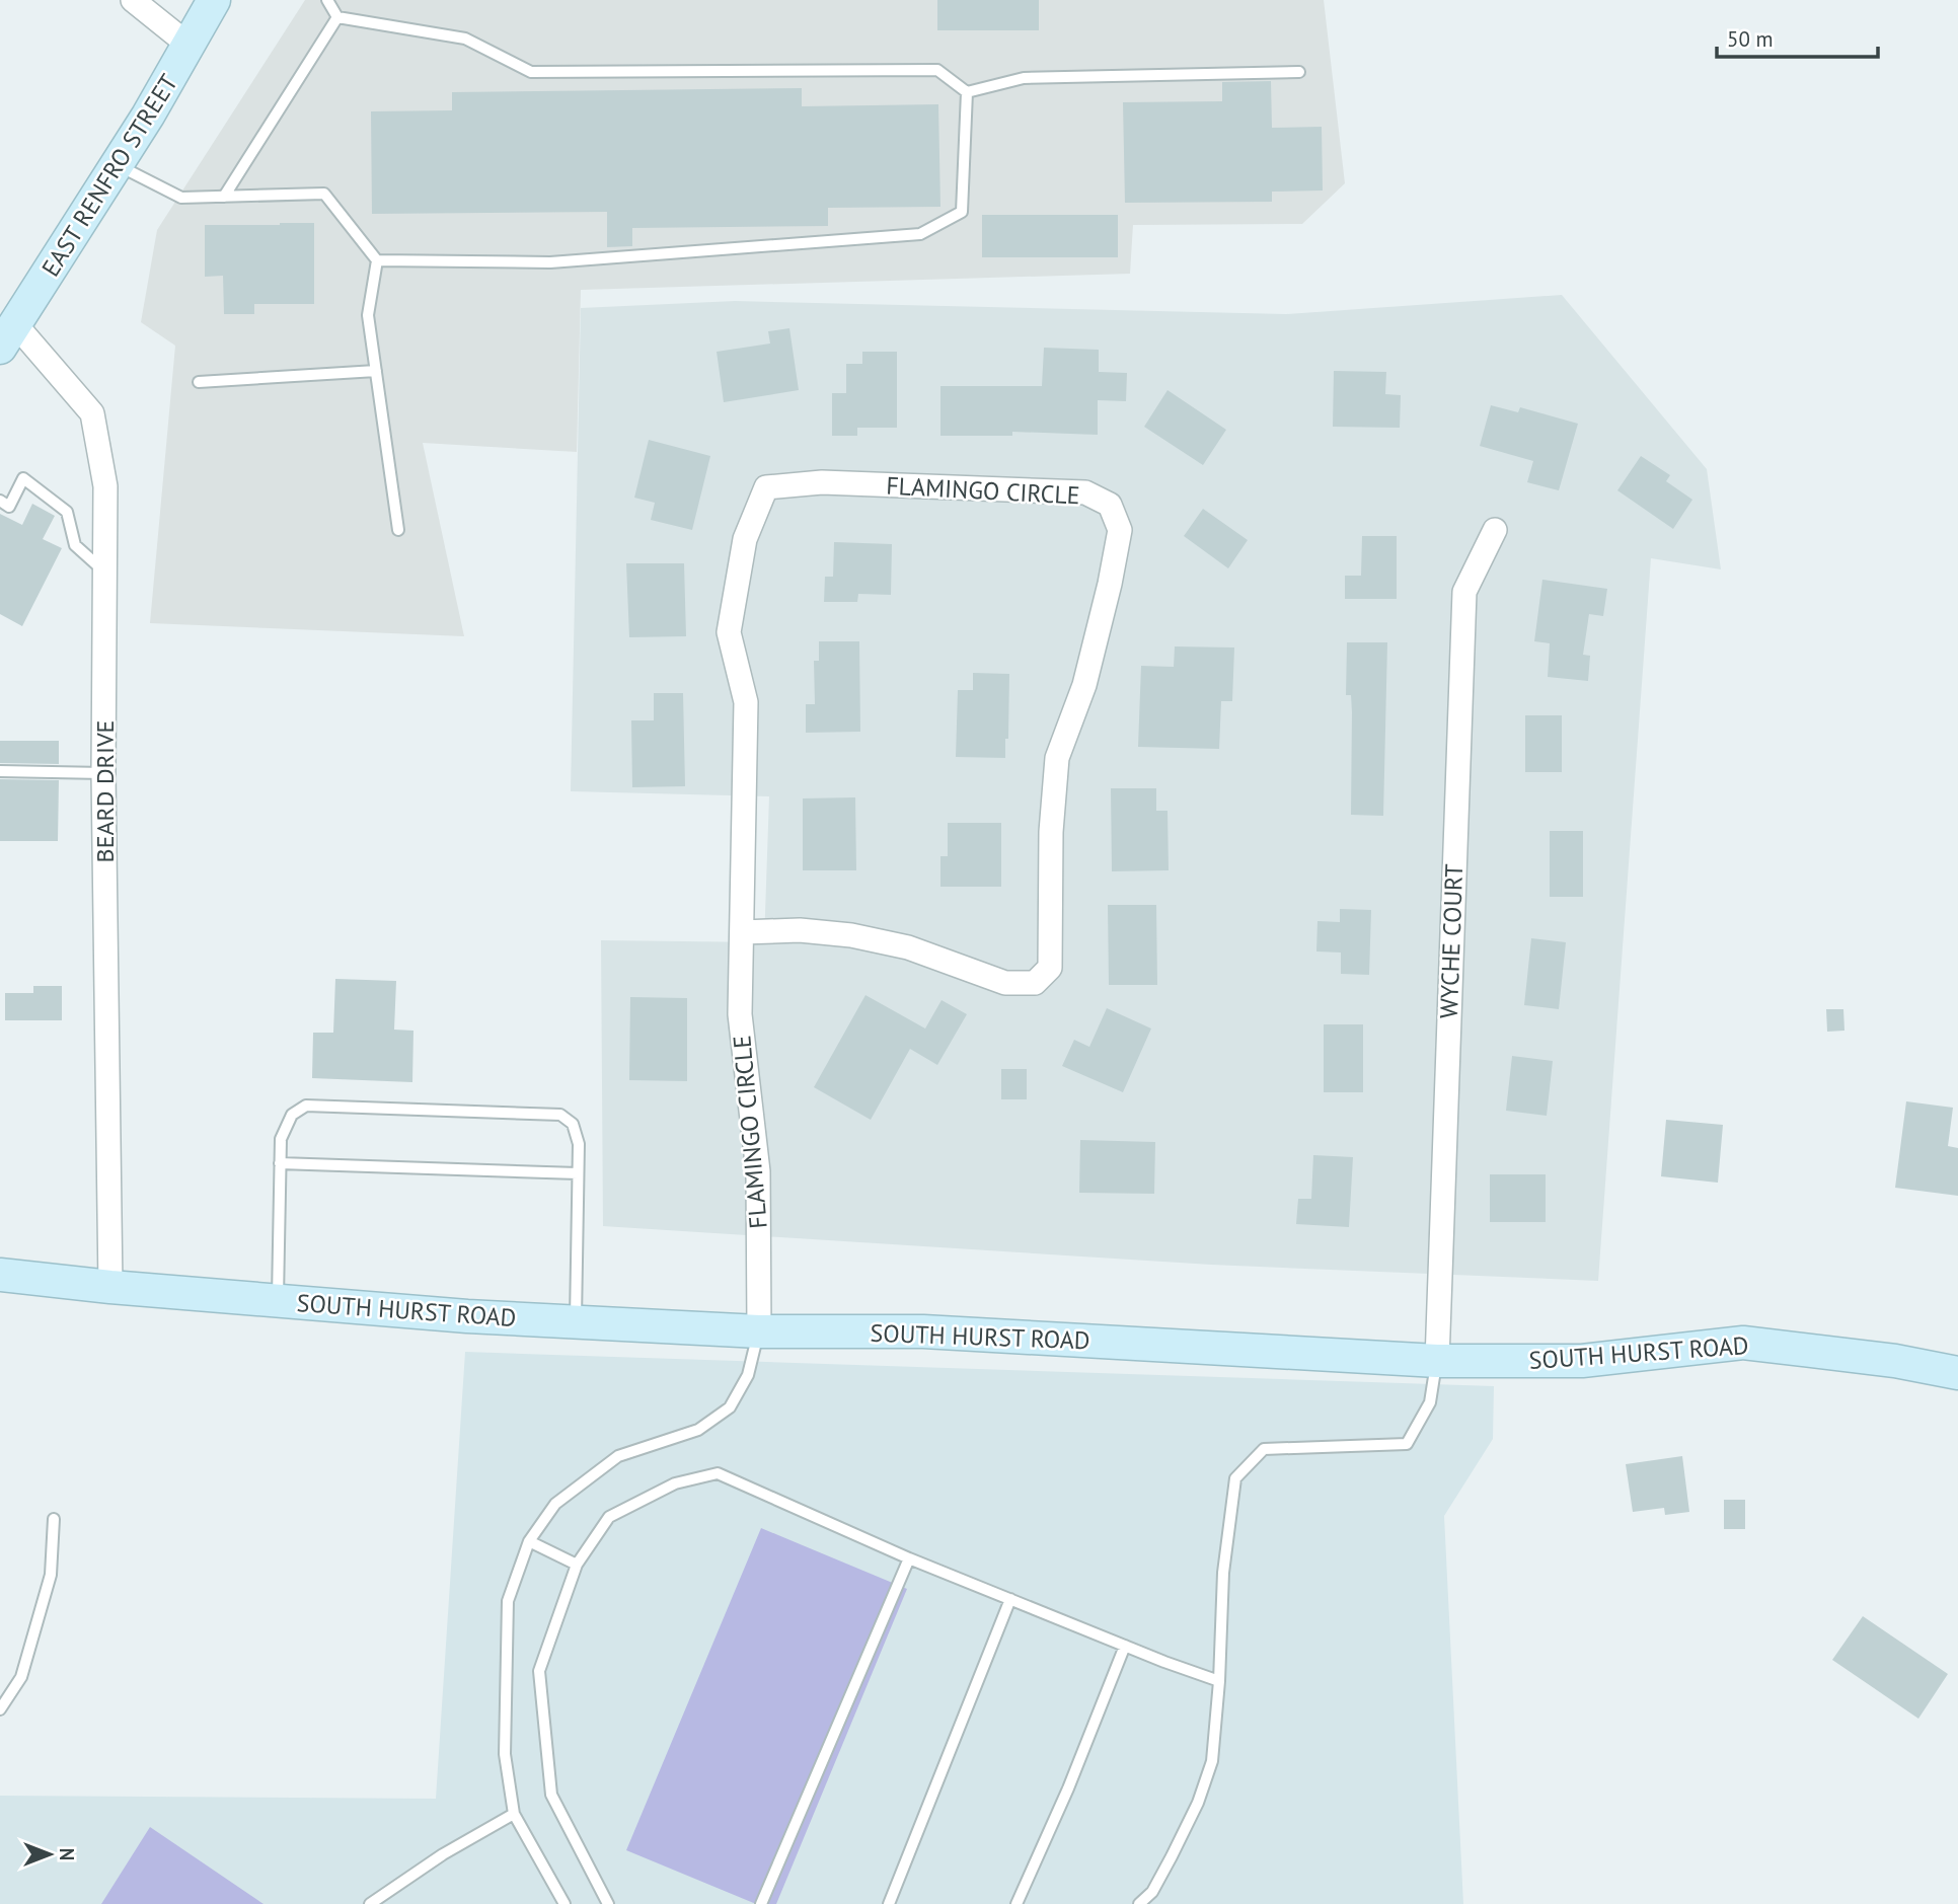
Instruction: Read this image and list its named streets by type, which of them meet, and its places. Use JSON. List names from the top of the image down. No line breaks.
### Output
{"streets":{"street":["EAST RENFRO STREET","FLAMINGO CIRCLE","BEARD DRIVE","WYCHE COURT","SOUTH HURST ROAD"]},"crossings":[["EAST RENFRO STREET","BEARD DRIVE"],["FLAMINGO CIRCLE","SOUTH HURST ROAD"],["BEARD DRIVE","SOUTH HURST ROAD"],["WYCHE COURT","SOUTH HURST ROAD"]],"scale_bar":"50 m","north":"right"}
